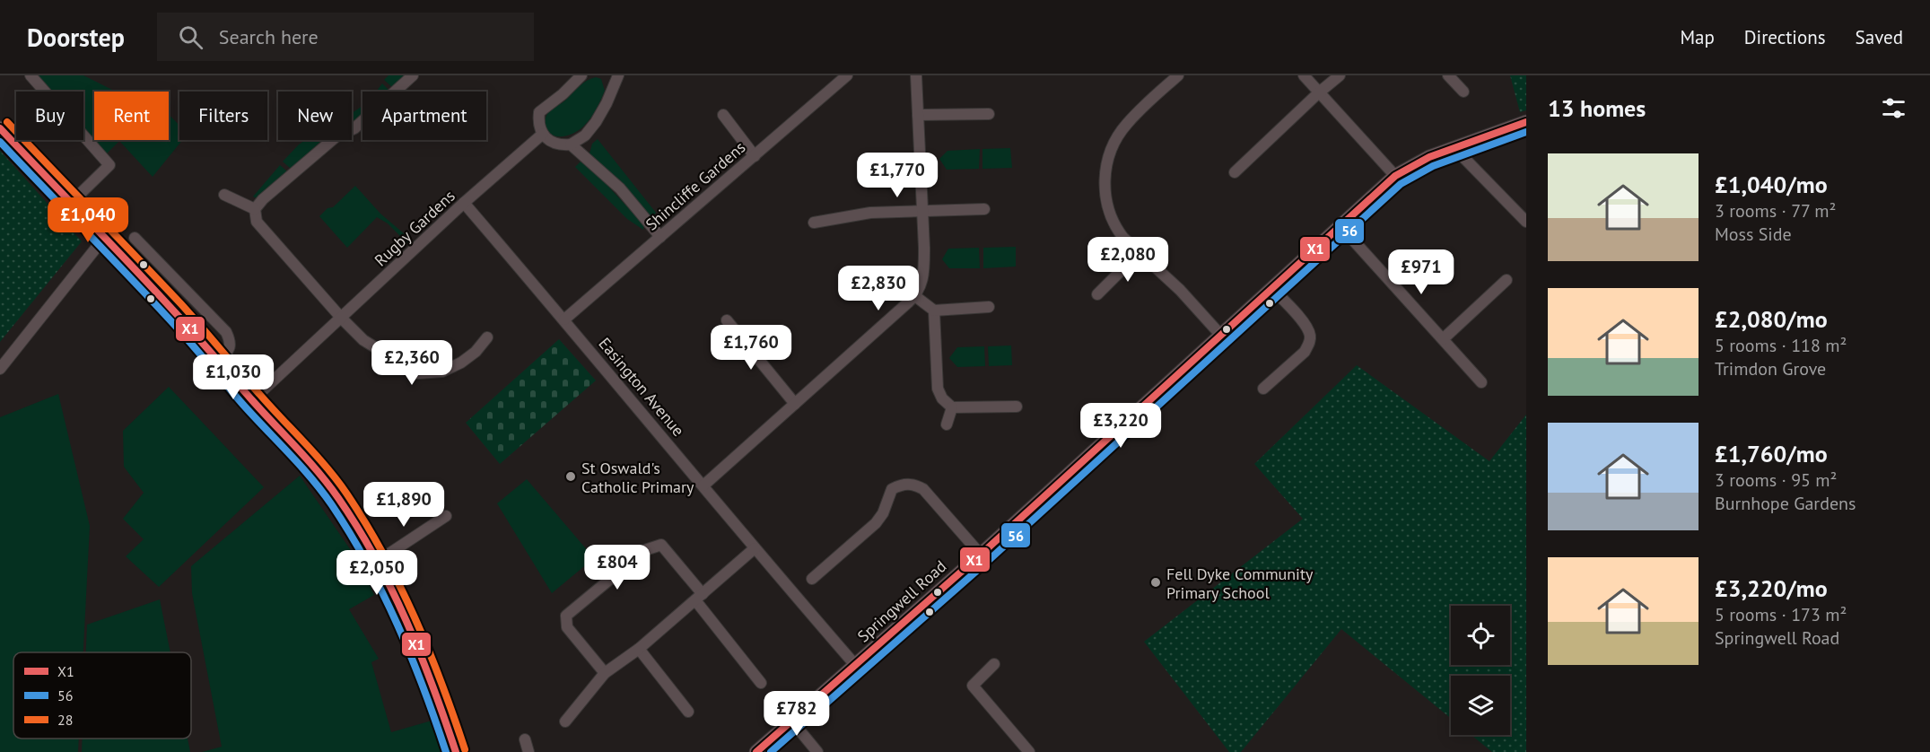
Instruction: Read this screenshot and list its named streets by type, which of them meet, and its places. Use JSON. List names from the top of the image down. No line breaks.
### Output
{"streets":{"main road":["Springwell Road"],"street":["Shincliffe Gardens","Rugby Gardens","Easington Avenue"]},"crossings":[["Shincliffe Gardens","Easington Avenue"],["Rugby Gardens","Easington Avenue"],["Easington Avenue","Springwell Road"]],"places":["St Oswald's Catholic Primary","Fell Dyke Community Primary School"],"lines":["transit line X1","transit line 28","transit line 56"],"legend":["X1","56","28"],"page":{"header":"Doorstep","search":"Search here","nav":["Map","Directions","Saved"],"heading":"13 homes","chip":["Buy","Rent","Filters","New","Apartment"],"list":[{"name":"£1,040/mo","note":"3 rooms · 77 m² · Moss Side"},{"name":"£2,080/mo","note":"5 rooms · 118 m² · Trimdon Grove"},{"name":"£1,760/mo","note":"3 rooms · 95 m² · Burnhope Gardens"},{"name":"£3,220/mo","note":"5 rooms · 173 m² · Springwell Road"}],"price":["£1,770","£1,040","£2,080","£971","£2,830","£1,760","£2,360","£1,030","£3,220","£1,890","£804","£2,050","£782"]}}
